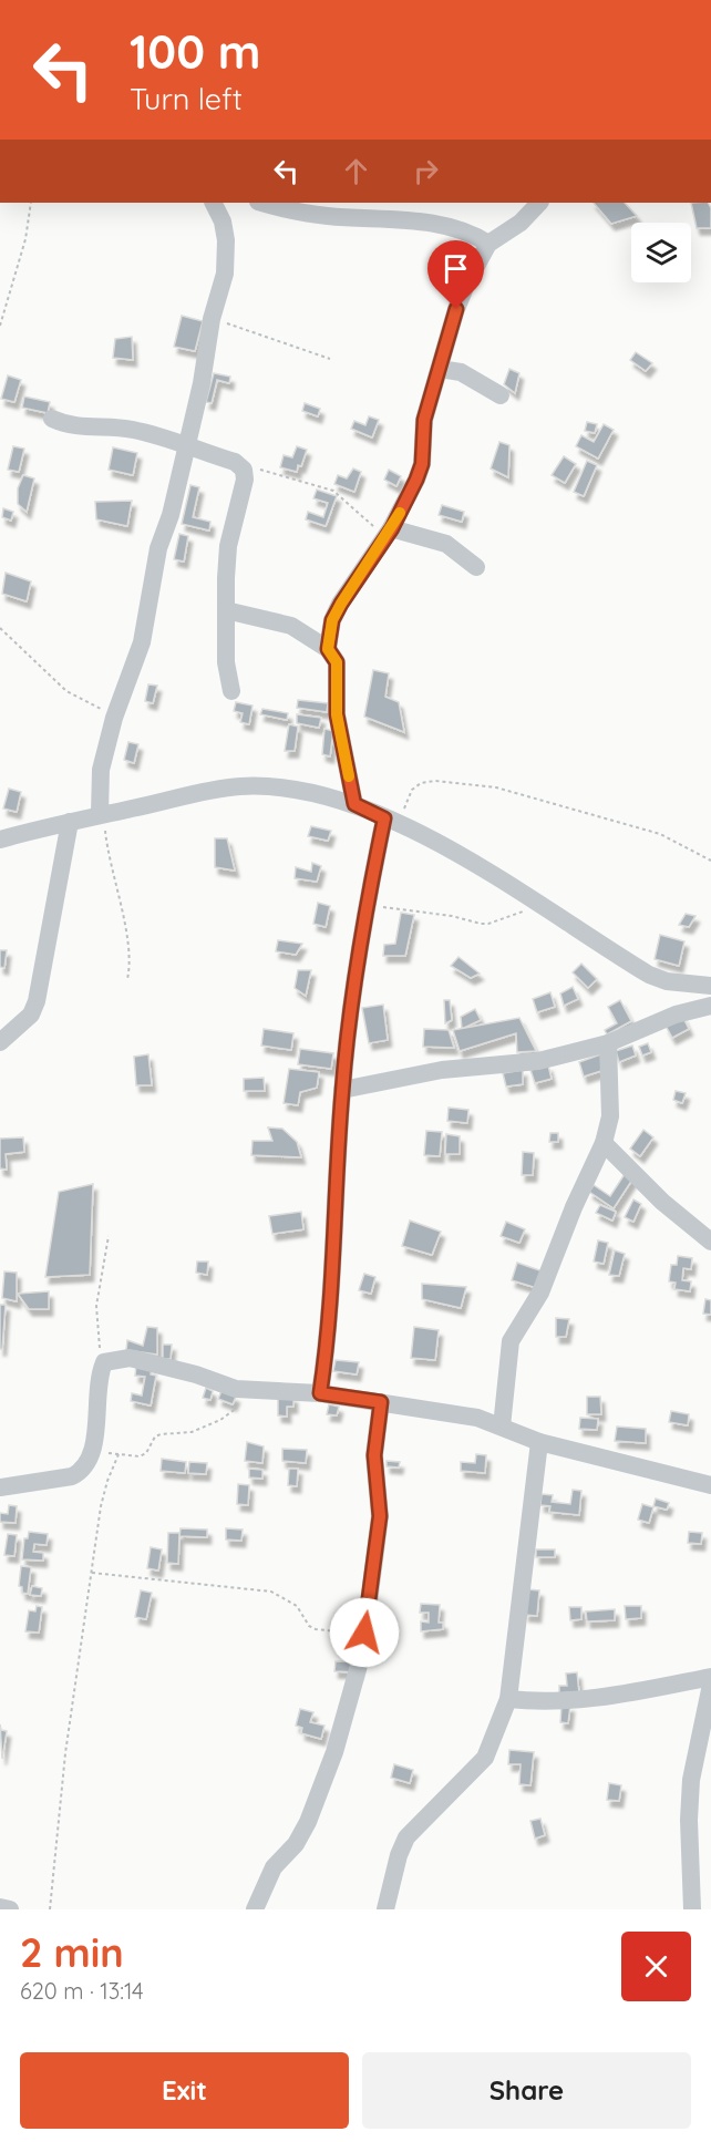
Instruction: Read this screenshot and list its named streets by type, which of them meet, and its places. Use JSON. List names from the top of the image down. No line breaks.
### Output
{"page":{"turn":["100 m","Turn left"],"heading":["2 min","620 m · 13:14"],"buttons":["Exit","Share"]}}
